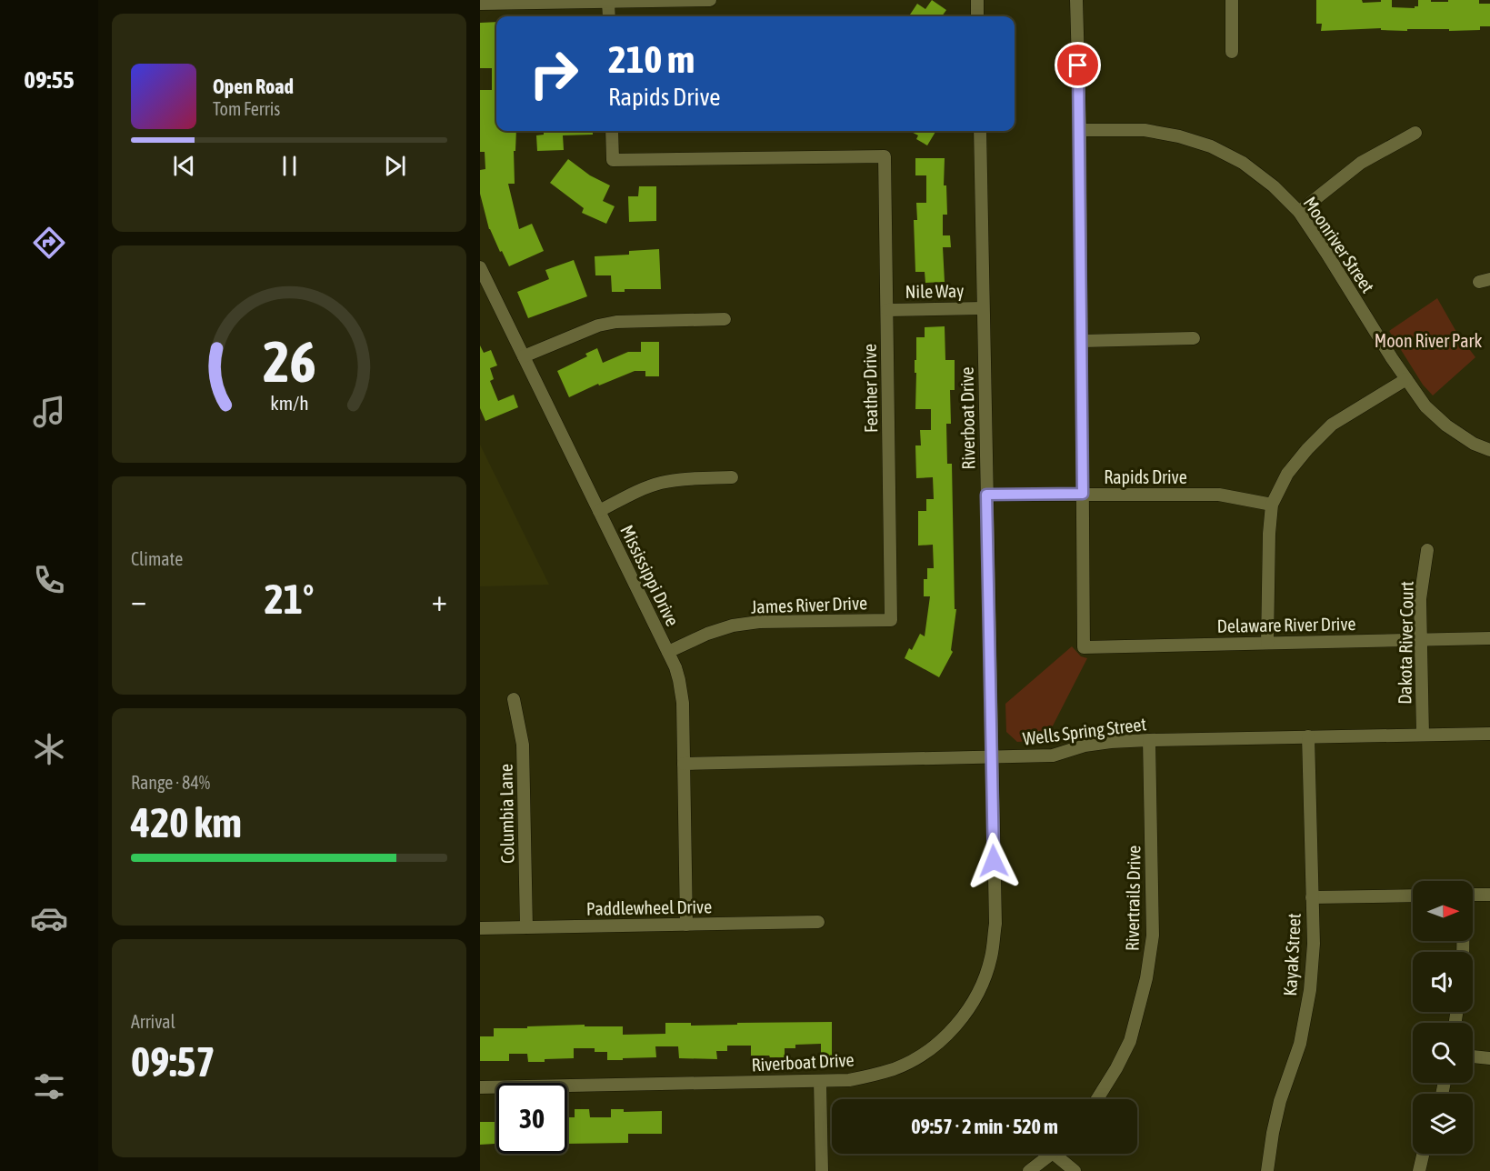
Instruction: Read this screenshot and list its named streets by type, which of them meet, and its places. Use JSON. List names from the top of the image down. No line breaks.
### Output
{"streets":{"street":["Moonriver Street","Nile Way","Feather Drive","Riverboat Drive","Rapids Drive","Mississippi Drive","James River Drive","Delaware River Drive","Dakota River Court","Wells Spring Street","Columbia Lane","Rivertrails Drive","Paddlewheel Drive","Kayak Street"]},"crossings":[["Nile Way","Feather Drive"],["Nile Way","Riverboat Drive"],["Feather Drive","James River Drive"],["Riverboat Drive","Rapids Drive"],["Riverboat Drive","Wells Spring Street"],["Rapids Drive","Delaware River Drive"],["Mississippi Drive","James River Drive"],["Mississippi Drive","Wells Spring Street"],["Mississippi Drive","Paddlewheel Drive"],["Delaware River Drive","Dakota River Court"],["Dakota River Court","Wells Spring Street"],["Wells Spring Street","Rivertrails Drive"],["Wells Spring Street","Kayak Street"],["Columbia Lane","Paddlewheel Drive"]],"parks":["Moon River Park"],"north":"right","page":{"tabs":"09:55","turn":["210 m","Rapids Drive"],"song":["Open Road","Tom Ferris"],"tile":["Climate",["Range · 84%","420 km"],["Arrival","09:57"]],"heat":["−","21°","+"],"limit":"30","trip":"09:57 · 2 min · 520 m","gauge":["26","km/h"]}}
